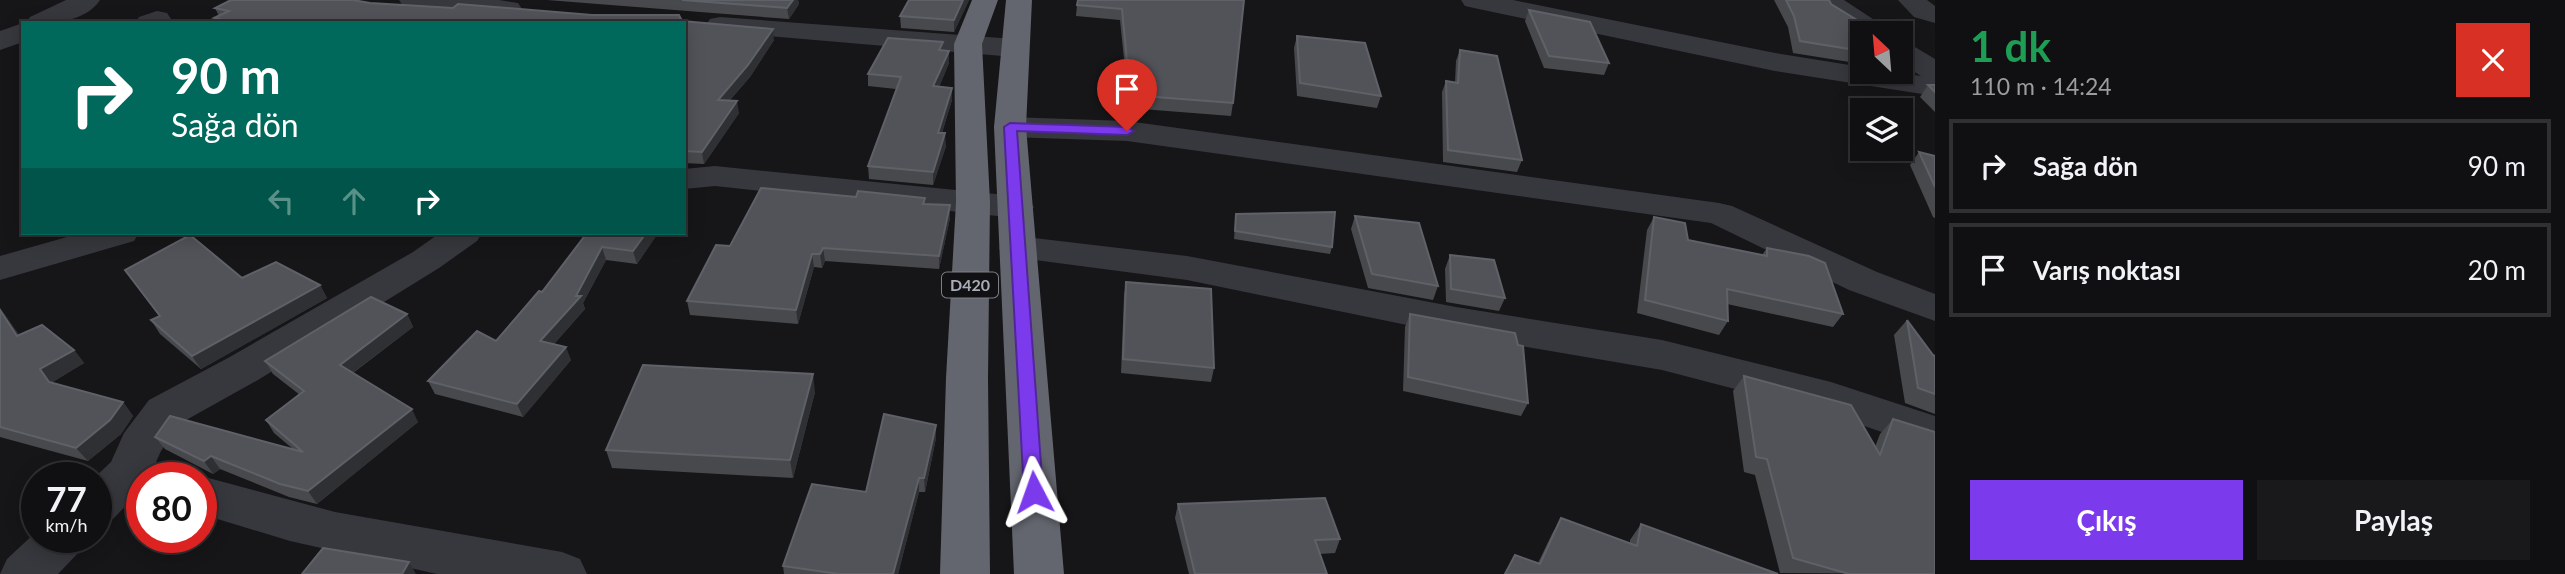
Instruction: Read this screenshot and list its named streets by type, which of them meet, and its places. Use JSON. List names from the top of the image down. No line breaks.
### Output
{"streets":{"highway":["D420"]},"north":"top left","page":{"heading":["1 dk","110 m · 14:24"],"turn":["90 m","Sağa dön"],"list":[{"name":"Sağa dön","value":"90 m"},{"name":"Varış noktası","value":"20 m"}],"speed":"77 km/h","limit":"80","buttons":["Çıkış","Paylaş"]}}
